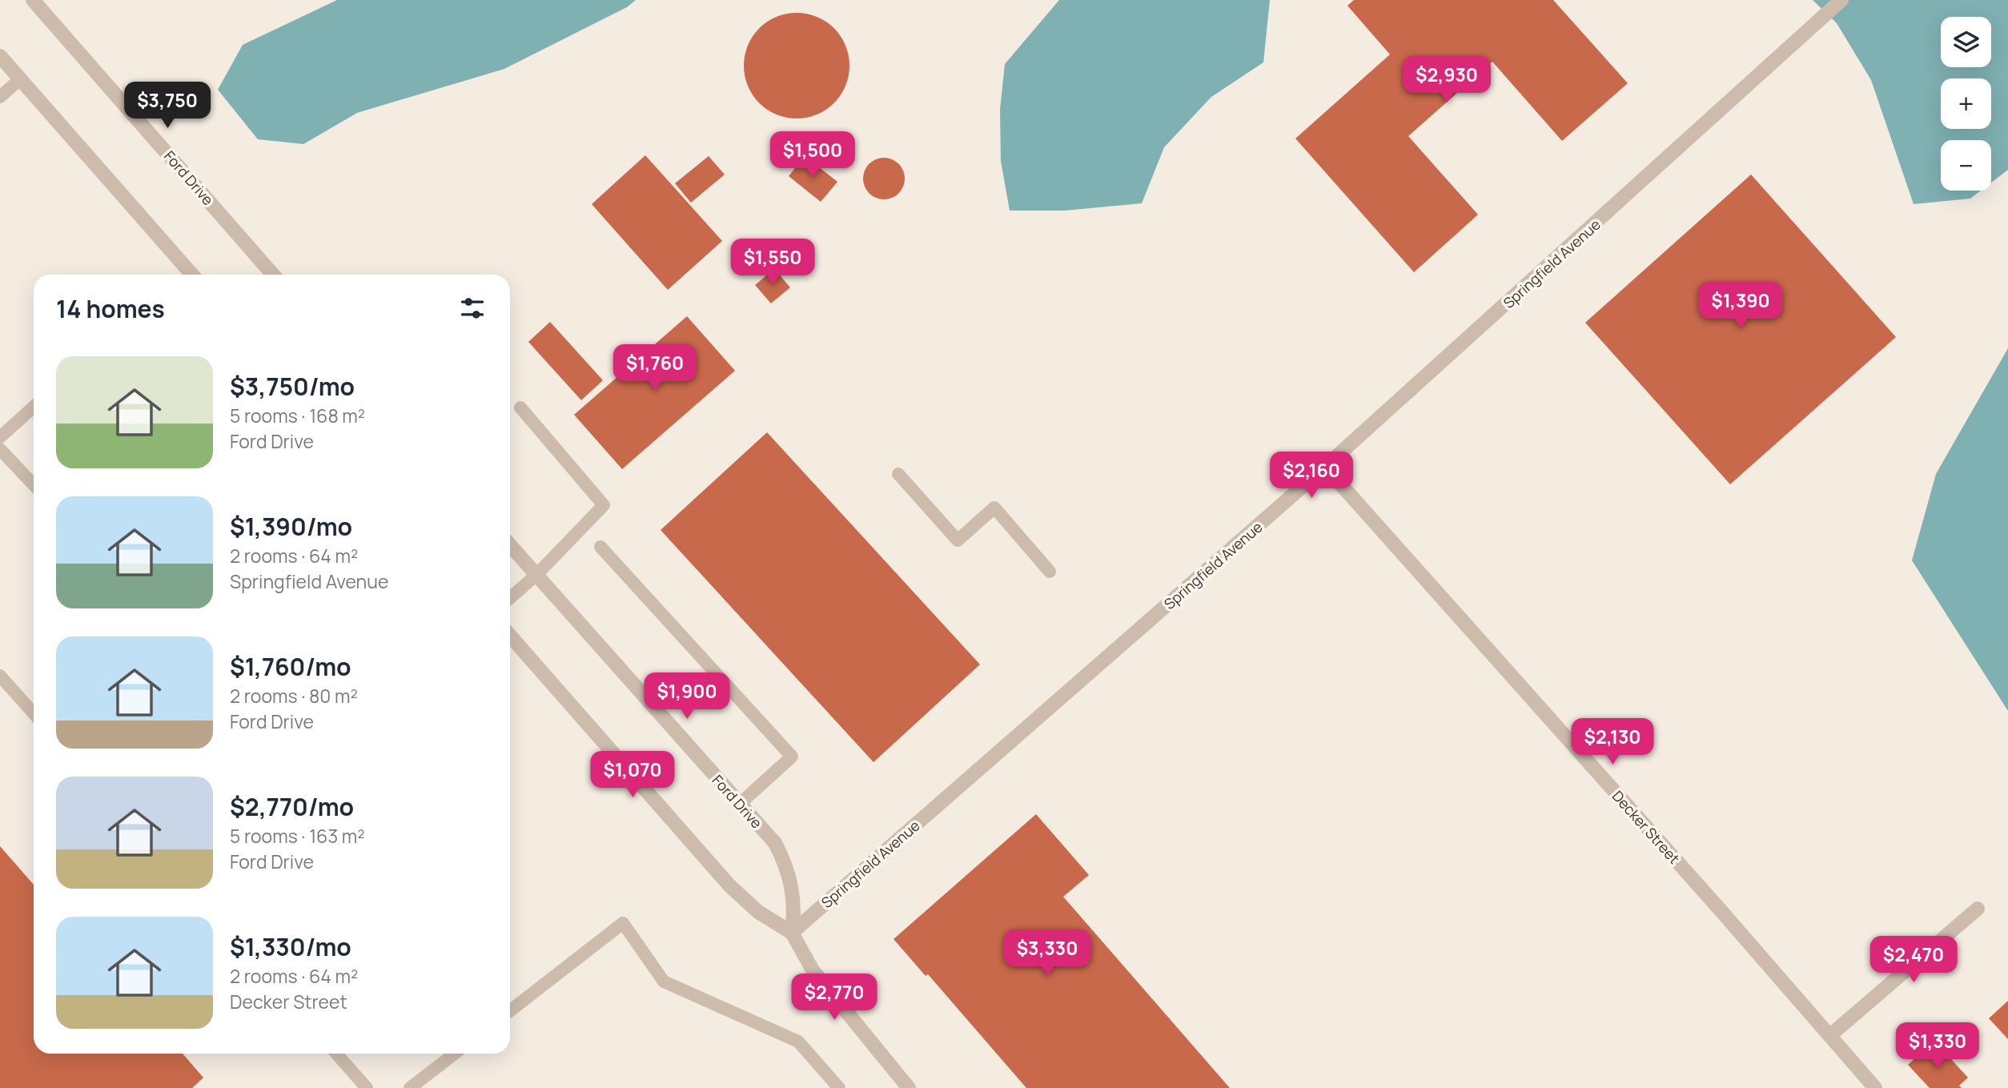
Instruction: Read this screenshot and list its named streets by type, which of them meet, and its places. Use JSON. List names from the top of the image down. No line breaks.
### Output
{"streets":{"street":["Ford Drive","Springfield Avenue","Decker Street"]},"crossings":[["Ford Drive","Springfield Avenue"],["Springfield Avenue","Decker Street"]],"page":{"map_buttons":["+","−"],"price":["$2,930","$3,750","$1,500","$1,550","$1,390","$1,760","$2,160","$1,900","$2,130","$1,070","$3,330","$2,470","$2,770","$1,330"],"heading":"14 homes","list":[{"name":"$3,750/mo","note":"5 rooms · 168 m² · Ford Drive"},{"name":"$1,390/mo","note":"2 rooms · 64 m² · Springfield Avenue"},{"name":"$1,760/mo","note":"2 rooms · 80 m² · Ford Drive"},{"name":"$2,770/mo","note":"5 rooms · 163 m² · Ford Drive"},{"name":"$1,330/mo","note":"2 rooms · 64 m² · Decker Street"}]}}
